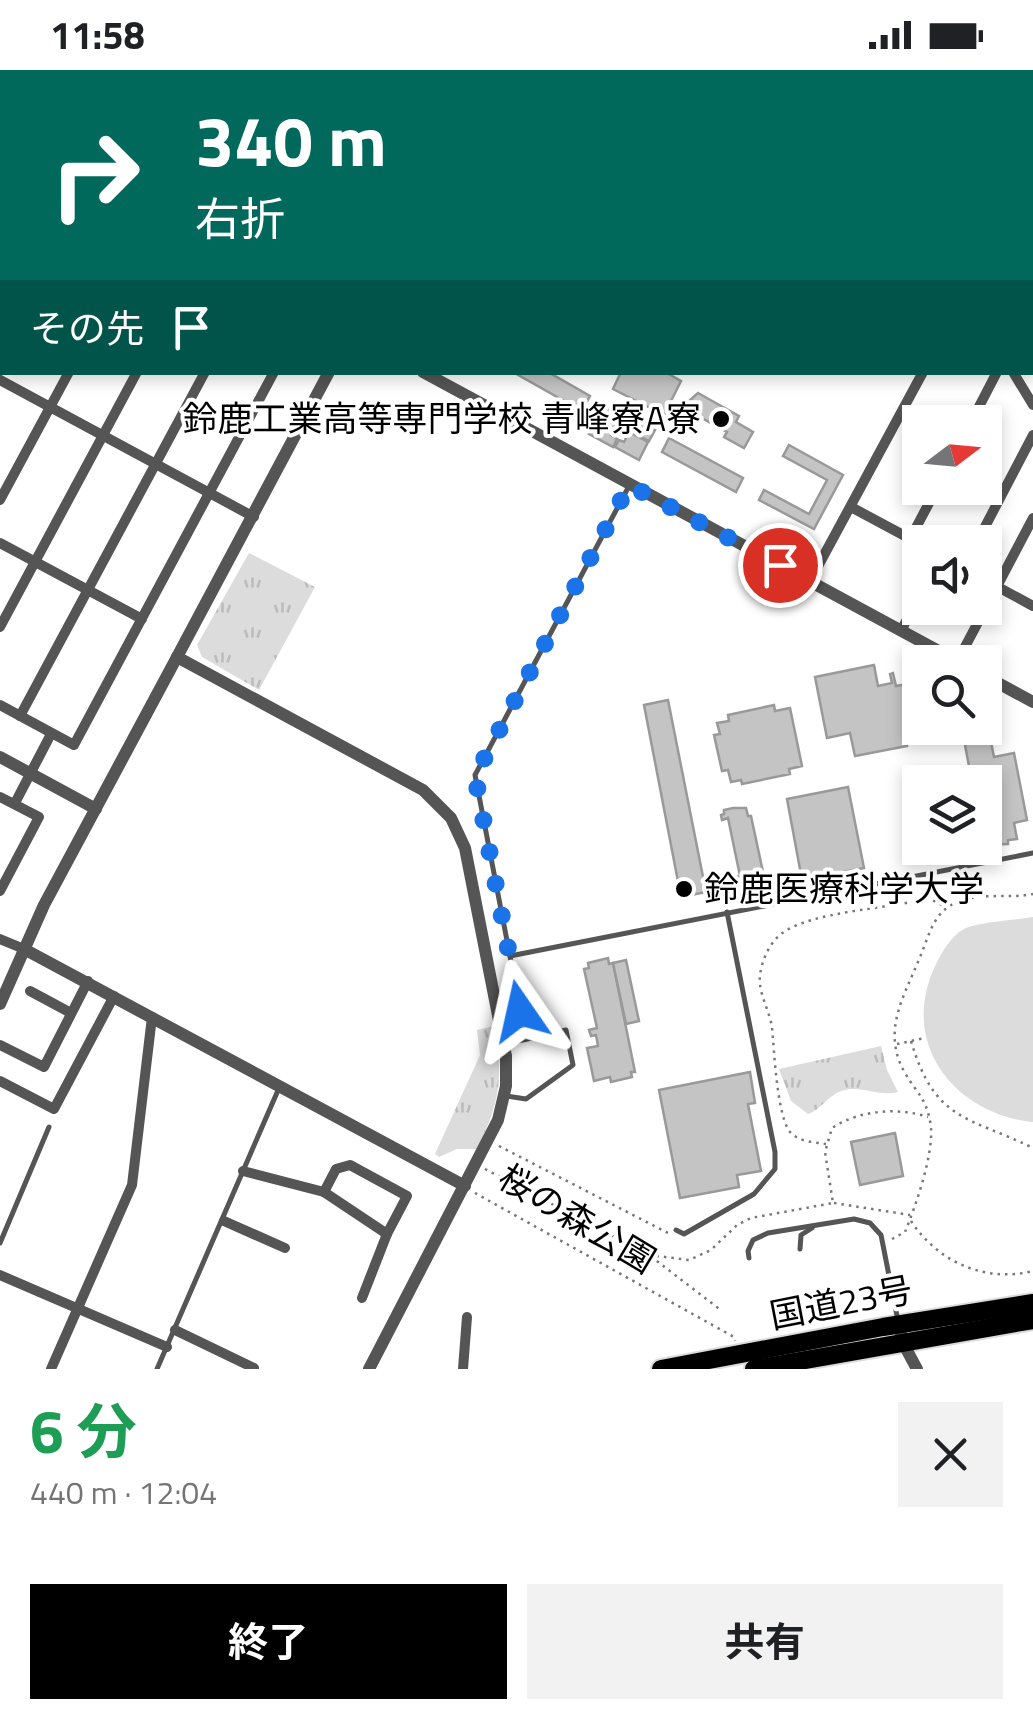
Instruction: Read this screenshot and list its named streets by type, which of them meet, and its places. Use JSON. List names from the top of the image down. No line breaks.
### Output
{"streets":{"highway":["国道23号"],"path":["桜の森公園"]},"places":["鈴鹿工業高等専門学校 青峰寮A寮","鈴鹿医療科学大学"],"north":"right","page":{"status":"11:58","turn":["340 m","右折"],"then":"その先","heading":["6 分","440 m · 12:04"],"buttons":["終了","共有"]}}
